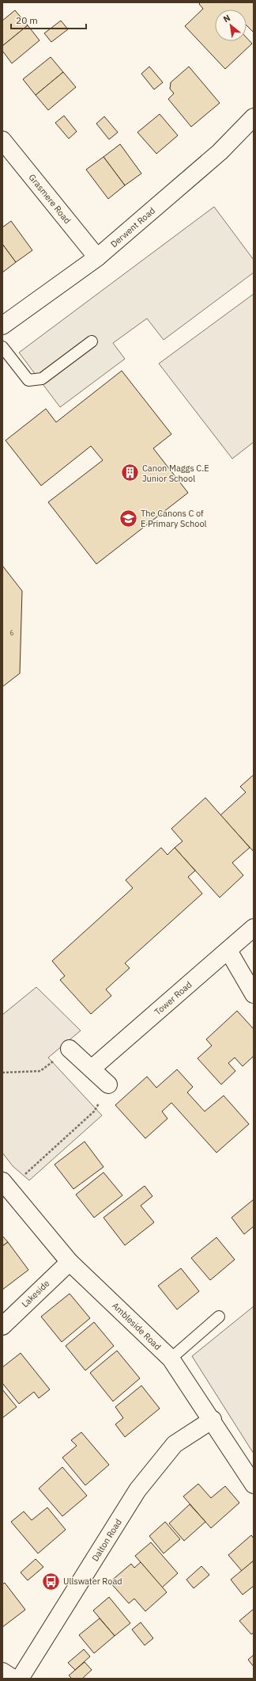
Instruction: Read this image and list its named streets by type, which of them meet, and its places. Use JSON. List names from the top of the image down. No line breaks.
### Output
{"streets":{"street":["Grasmere Road","Derwent Road","Tower Road","Lakeside","Ambleside Road","Dalton Road"]},"crossings":[["Grasmere Road","Derwent Road"],["Lakeside","Ambleside Road"],["Ambleside Road","Dalton Road"]],"places":{"building":["Canon Maggs C.E Junior School"],"school or university":["The Canons C of E Primary School"],"bus stop":["Ullswater Road"]},"house_numbers":["6"],"scale_bar":"20 m","north":"top left"}
